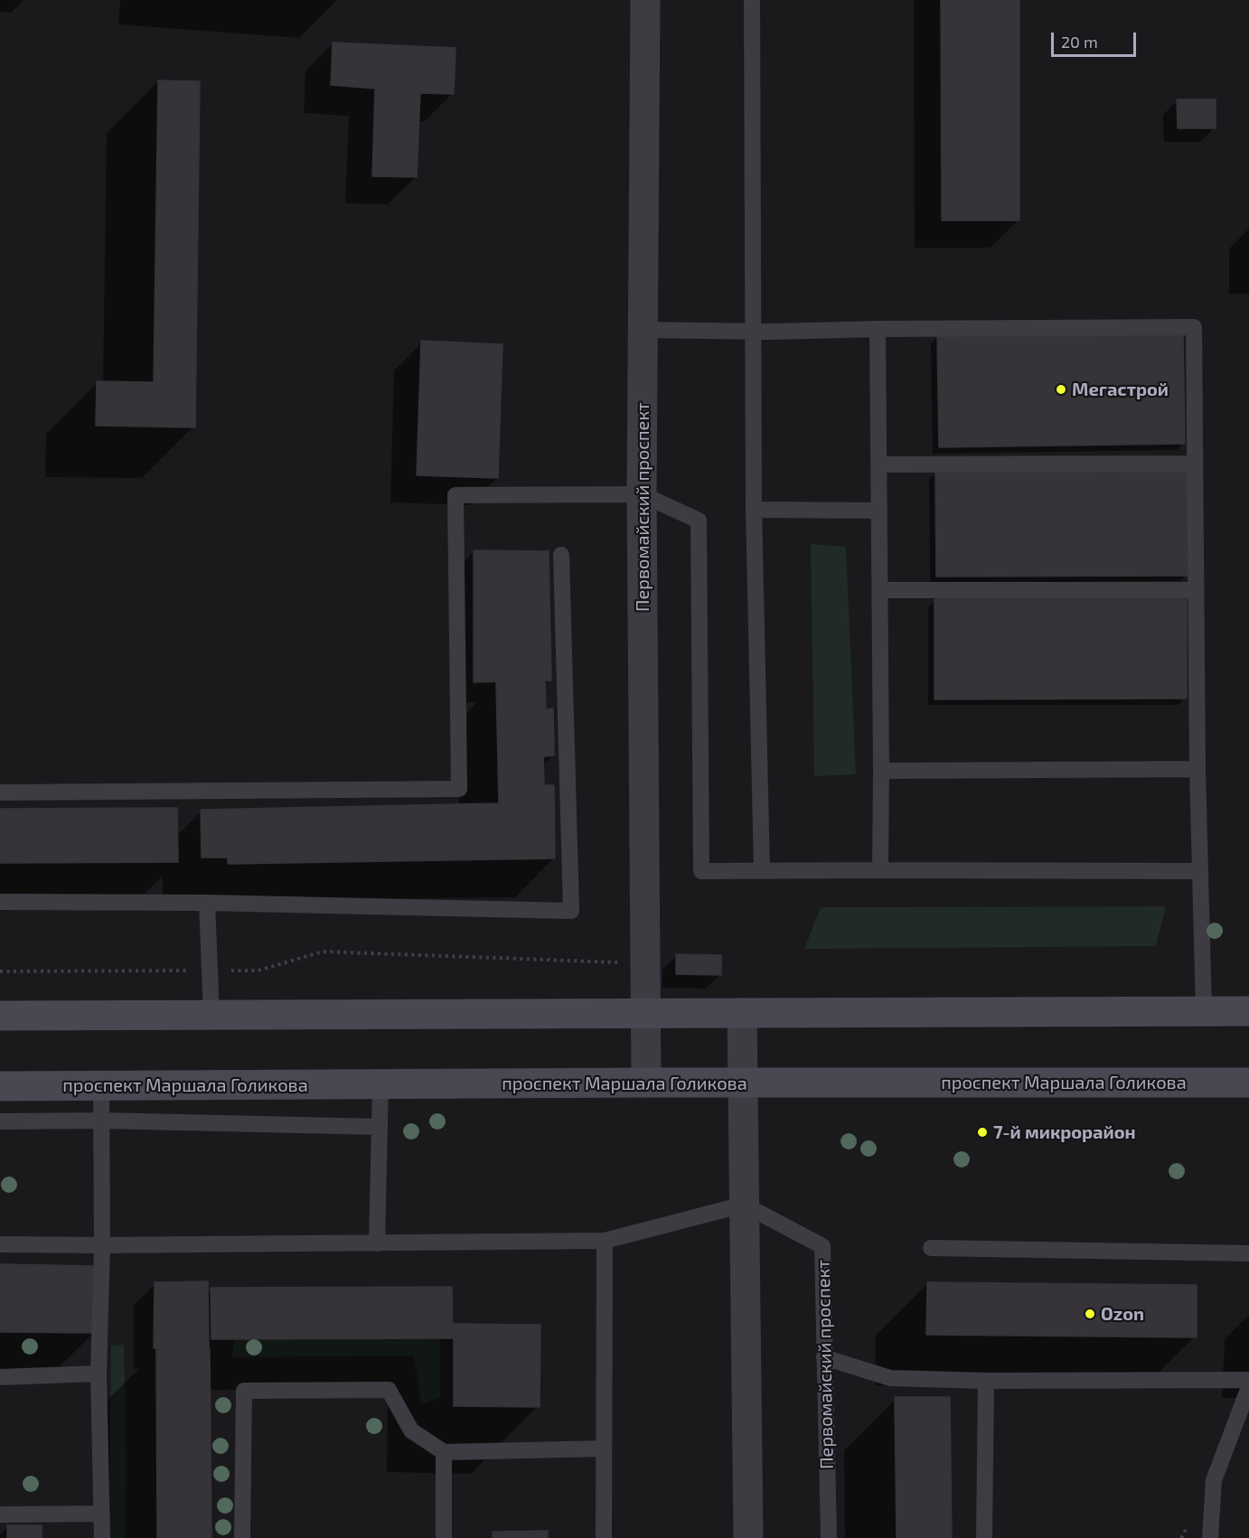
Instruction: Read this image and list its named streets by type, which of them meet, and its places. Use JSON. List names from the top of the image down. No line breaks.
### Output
{"streets":{"main road":["проспект Маршала Голикова"],"street":["Первомайский проспект"]},"crossings":[["Первомайский проспект","проспект Маршала Голикова"]],"places":["Мегастрой","7-й микрорайон","Ozon"],"scale_bar":"20 m"}
